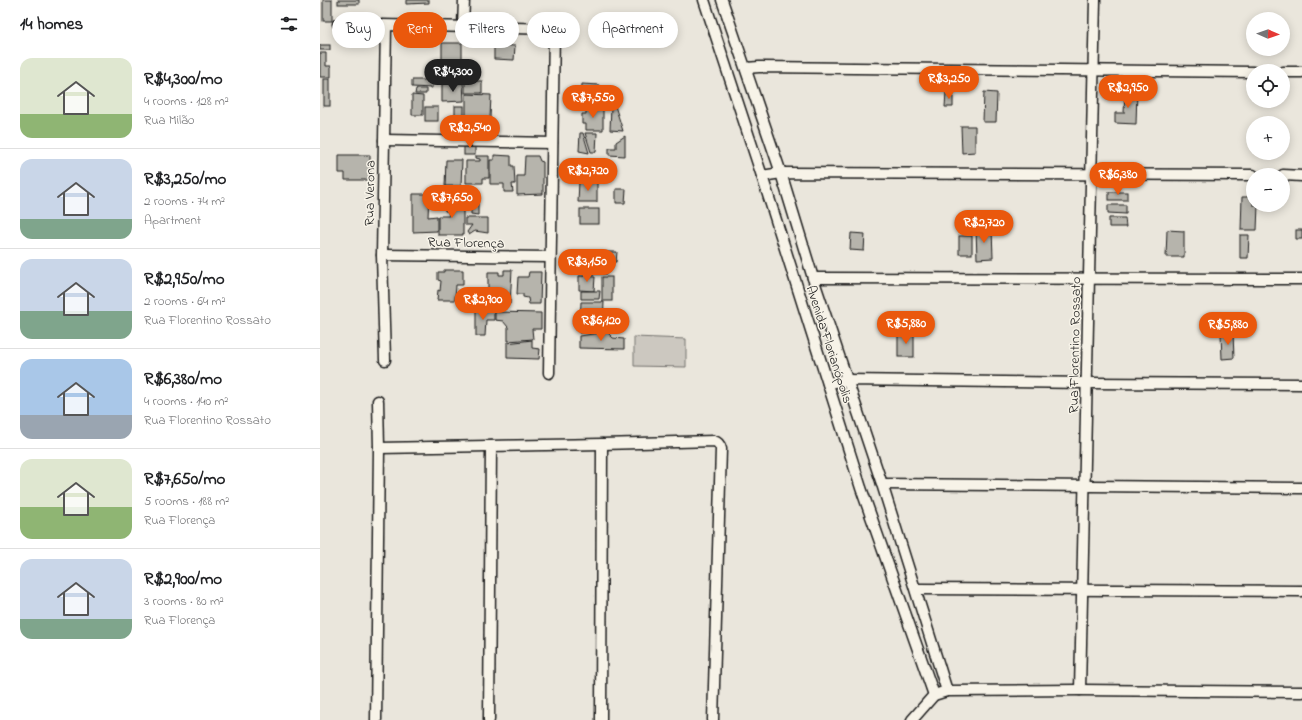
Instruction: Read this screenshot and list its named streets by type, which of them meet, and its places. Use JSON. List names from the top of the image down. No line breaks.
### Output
{"streets":{"street":["Rua Verona","Rua Florença","Avenida Florianópolis","Rua Florentino Rossato"]},"crossings":[["Rua Verona","Rua Florença"]],"north":"right","page":{"heading":"14 homes","map_buttons":["+","−"],"chip":["Buy","Rent","Filters","New","Apartment"],"list":[{"name":"R$4,300/mo","note":"4 rooms · 128 m² · Rua Milão"},{"name":"R$3,250/mo","note":"2 rooms · 74 m² · Apartment"},{"name":"R$2,950/mo","note":"2 rooms · 64 m² · Rua Florentino Rossato"},{"name":"R$6,380/mo","note":"4 rooms · 140 m² · Rua Florentino Rossato"},{"name":"R$7,650/mo","note":"5 rooms · 188 m² · Rua Florença"},{"name":"R$2,900/mo","note":"3 rooms · 80 m² · Rua Florença"}],"price":["R$4,300","R$3,250","R$2,950","R$7,550","R$2,540","R$2,720","R$6,380","R$7,650","R$2,720","R$3,150","R$2,900","R$6,120","R$5,880","R$5,880"]}}
